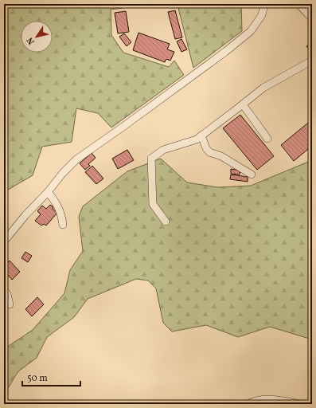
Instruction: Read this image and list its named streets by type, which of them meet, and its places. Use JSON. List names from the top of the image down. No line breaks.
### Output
{"scale_bar":"50 m","north":"bottom left"}
